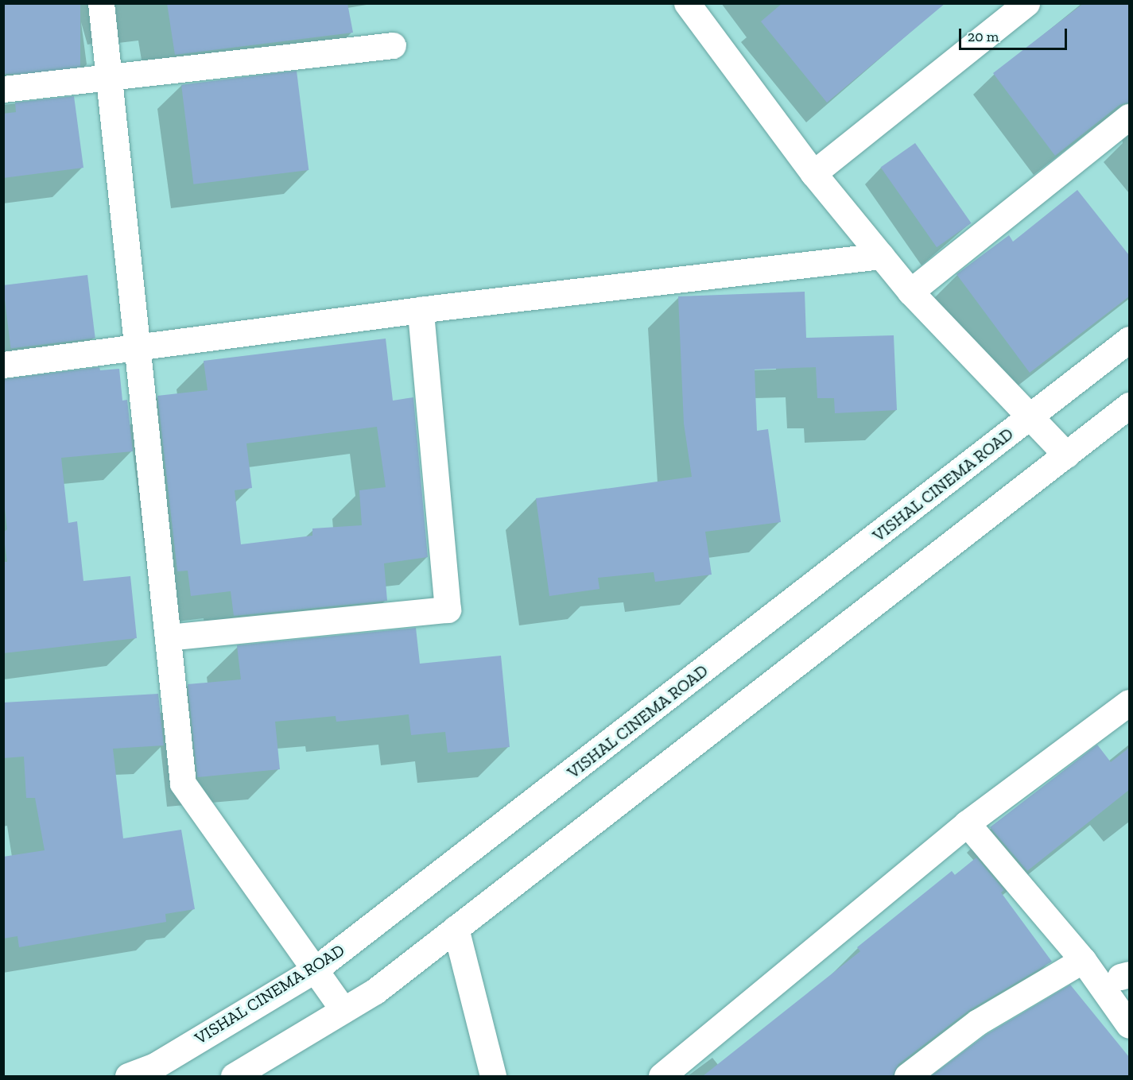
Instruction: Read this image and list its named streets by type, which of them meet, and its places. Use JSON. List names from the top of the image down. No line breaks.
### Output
{"streets":{"street":["VISHAL CINEMA ROAD"]},"scale_bar":"20 m"}
